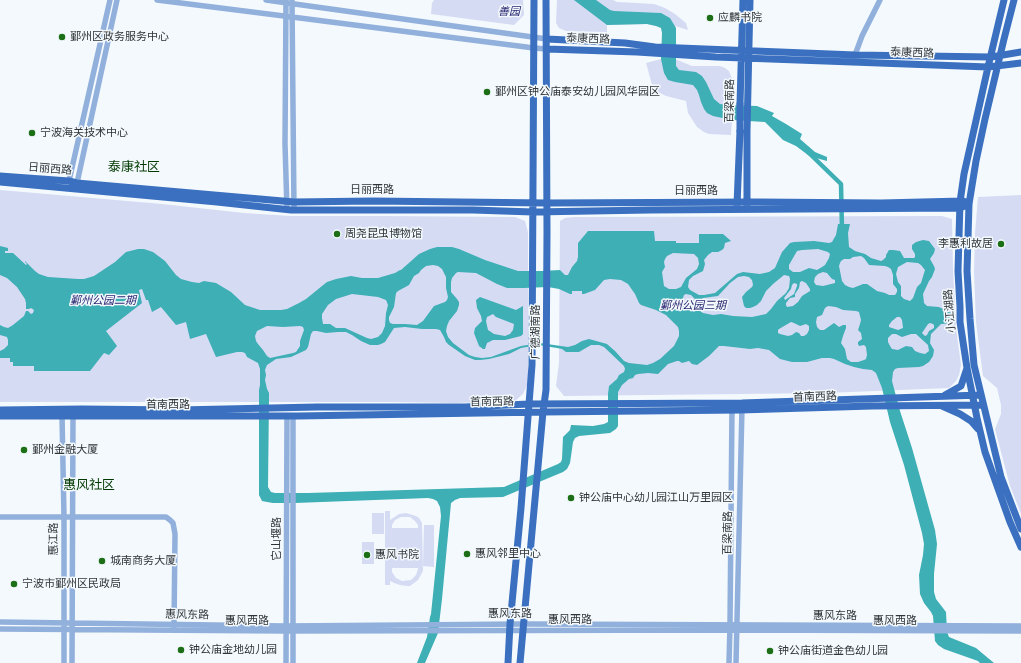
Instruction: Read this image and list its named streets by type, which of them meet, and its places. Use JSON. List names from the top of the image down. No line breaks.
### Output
{"streets":{"main road":["泰康西路","百梁南路","日丽西路","小江湖路","广德湖南路","首南西路"],"street":["惠江路","它山堰路","惠风东路","惠风西路"]},"crossings":[["泰康西路","百梁南路"],["泰康西路","小江湖路"],["泰康西路","广德湖南路"],["百梁南路","日丽西路"],["百梁南路","首南西路"],["百梁南路","惠风东路"],["百梁南路","惠风西路"],["日丽西路","小江湖路"],["日丽西路","广德湖南路"],["小江湖路","首南西路"],["广德湖南路","首南西路"],["广德湖南路","惠风东路"],["广德湖南路","惠风西路"],["首南西路","惠江路"],["首南西路","它山堰路"],["它山堰路","惠风东路"],["惠风东路","惠风西路"]],"districts":["泰康社区","惠风社区"],"parks":["善园","鄞州公园二期","鄞州公园三期"],"places":["应麟书院","鄞州区政务服务中心","鄞州区钟公庙泰安幼儿园风华园区","宁波海关技术中心","周尧昆虫博物馆","李惠利故居","鄞州金融大厦","钟公庙中心幼儿园江山万里园区","惠风邻里中心","惠风书院","城南商务大厦","宁波市鄞州区民政局","钟公庙金地幼儿园","钟公庙街道金色幼儿园"]}
